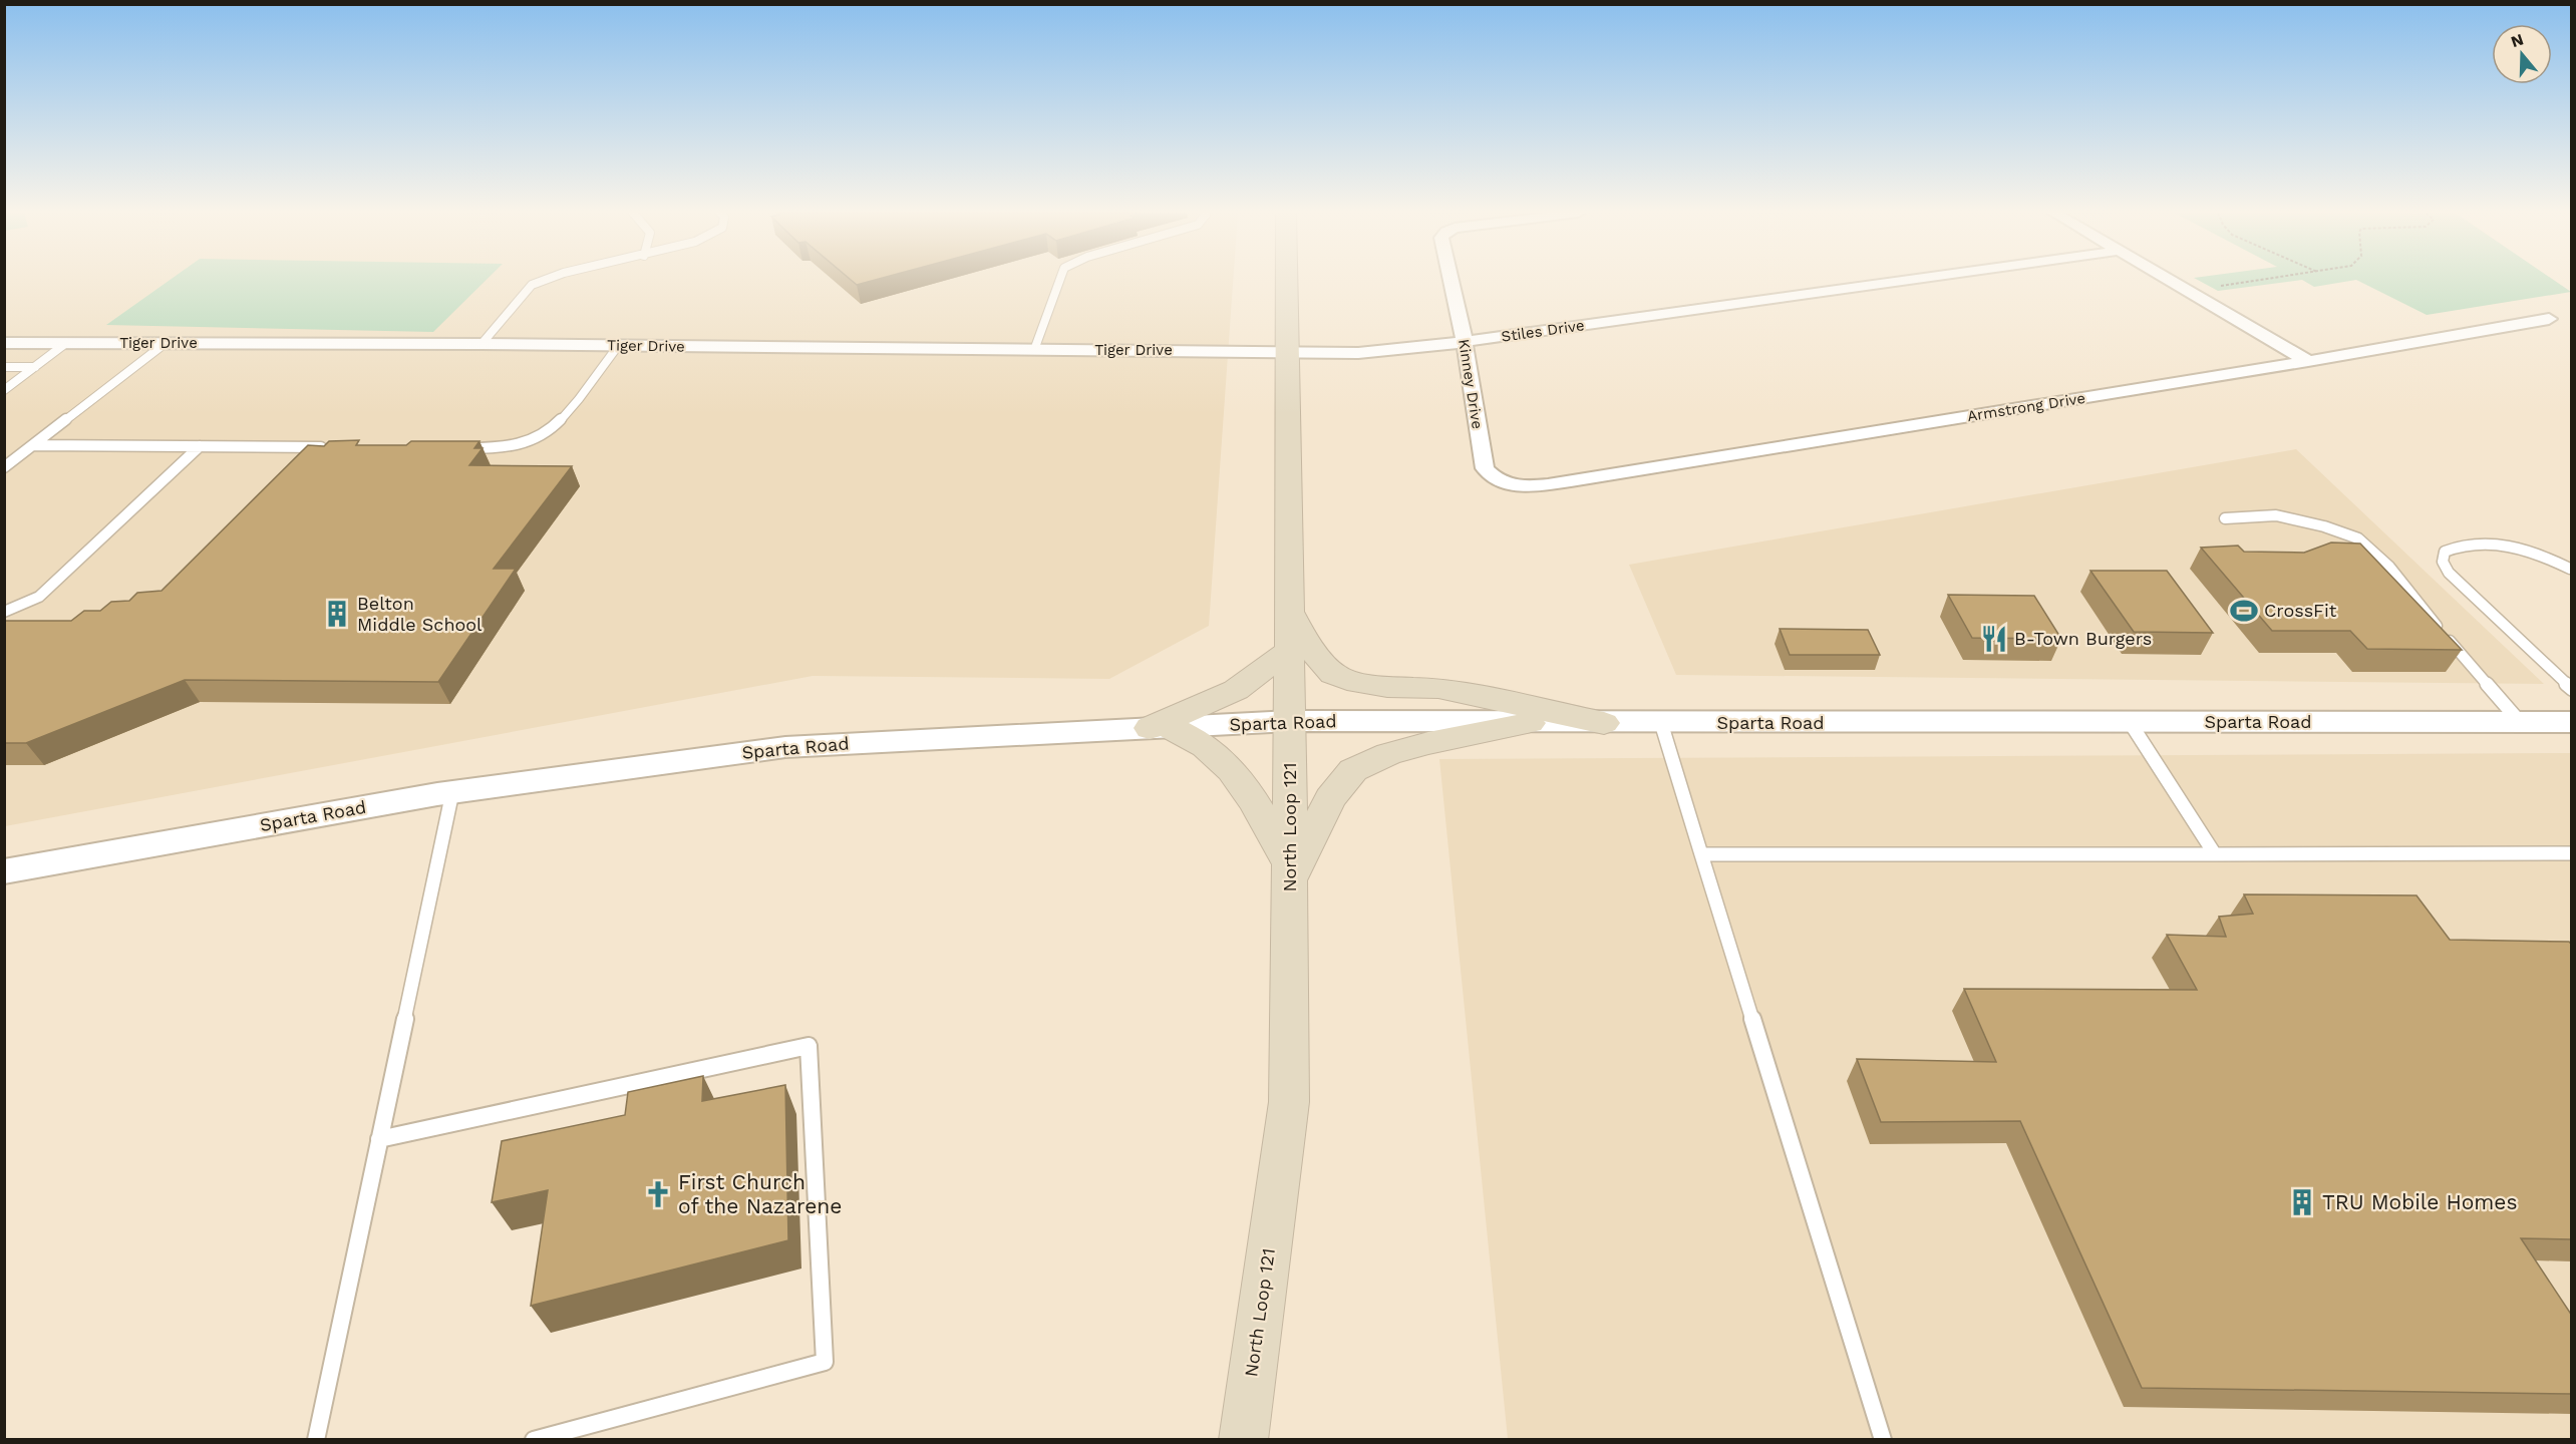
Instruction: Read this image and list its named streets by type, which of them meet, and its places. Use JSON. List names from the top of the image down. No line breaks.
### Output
{"streets":{"main road":["North Loop 121"],"street":["Stiles Drive","Tiger Drive","Kinney Drive","Armstrong Drive","Sparta Road"]},"crossings":[["Stiles Drive","Tiger Drive"],["Stiles Drive","Kinney Drive"],["Stiles Drive","North Loop 121"],["Tiger Drive","North Loop 121"],["Kinney Drive","Armstrong Drive"],["Sparta Road","North Loop 121"]],"places":{"sports":["CrossFit"],"building":["Belton Middle School","TRU Mobile Homes"],"restaurant":["B-Town Burgers"],"church":["First Church of the Nazarene"]},"north":"top"}
